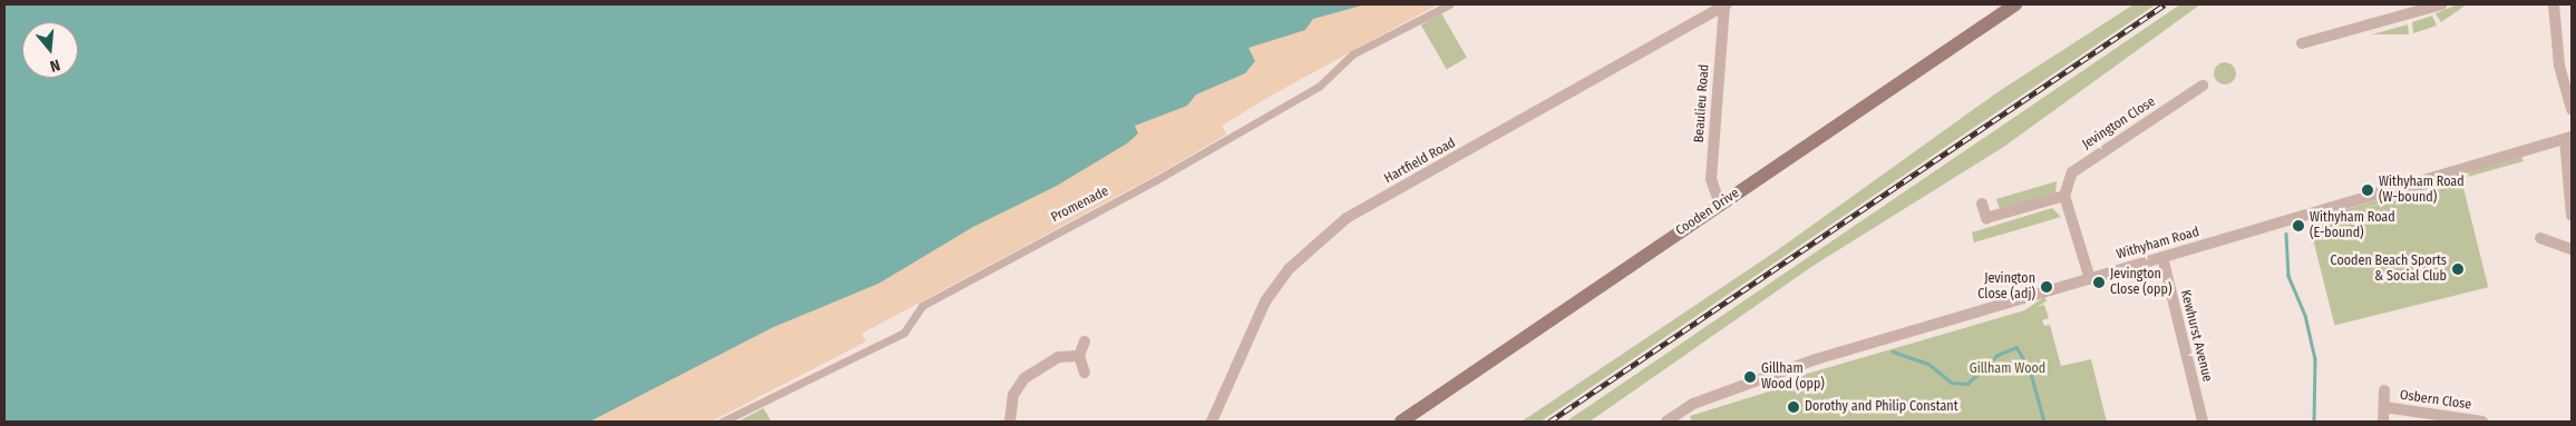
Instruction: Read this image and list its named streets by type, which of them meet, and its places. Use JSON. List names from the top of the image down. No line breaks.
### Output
{"streets":{"main road":["Cooden Drive"],"street":["Beaulieu Road","Jevington Close","Hartfield Road","Promenade","Withyham Road","Kewhurst Avenue","Osbern Close"]},"crossings":[["Beaulieu Road","Hartfield Road"],["Beaulieu Road","Cooden Drive"],["Withyham Road","Kewhurst Avenue"]],"parks":["Gillham Wood"],"places":["Withyham Road (W-bound)","Withyham Road (E-bound)","Cooden Beach Sports & Social Club","Jevington Close (opp)","Jevington Close (adj)","Gillham Wood (opp)","Dorothy and Philip Constant"],"north":"bottom"}
